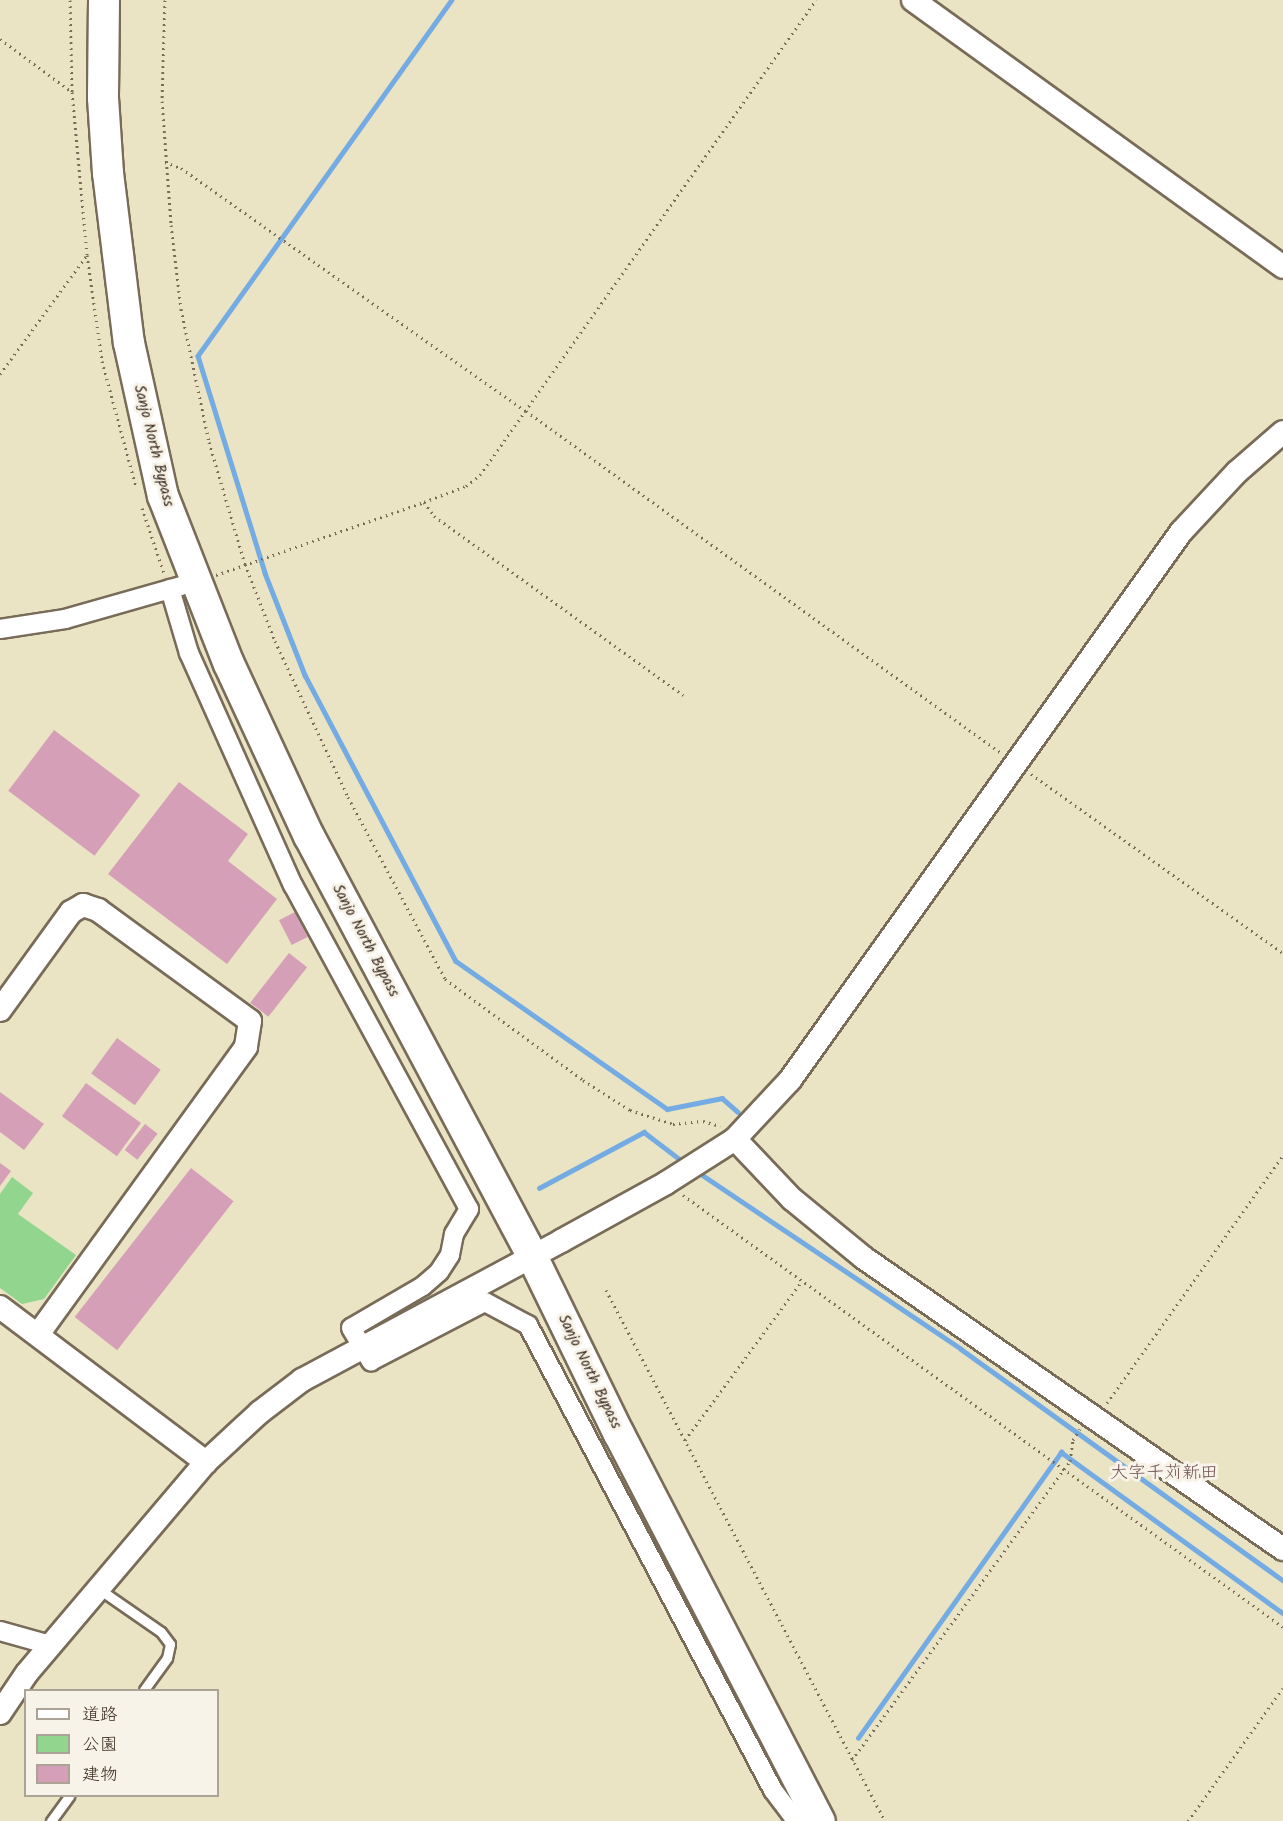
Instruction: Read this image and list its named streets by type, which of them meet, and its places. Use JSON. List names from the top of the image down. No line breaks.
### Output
{"streets":{"highway":["Sanjo North Bypass"]},"districts":["大字千苅新田"],"legend":["道路","公園","建物"]}
